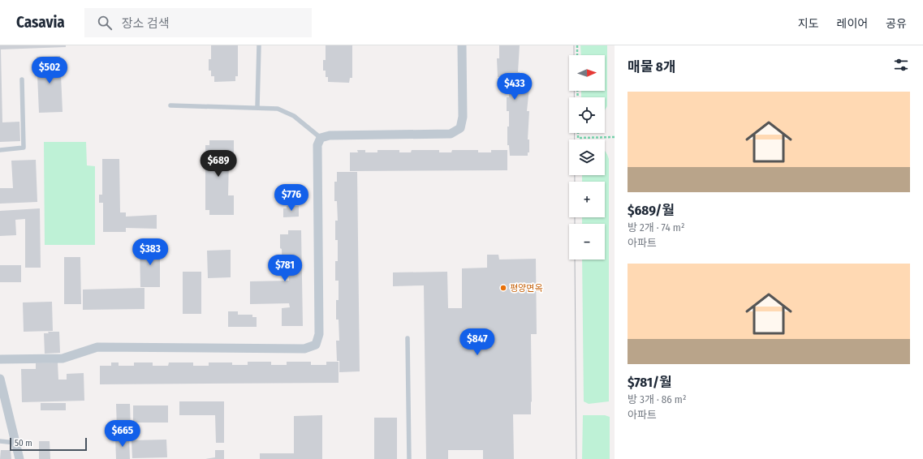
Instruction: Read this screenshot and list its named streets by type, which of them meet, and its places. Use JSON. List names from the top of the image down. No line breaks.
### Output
{"places":["평양면옥"],"scale_bar":"50 m","north":"right","page":{"header":"Casavia","search":"장소 검색","nav":["지도","레이어","공유"],"heading":"매물 8개","map_buttons":["+","−"],"price":["$502","$433","$689","$776","$383","$781","$847","$665"],"list":[{"name":"$689/월","note":"방 2개 · 74 m² · 아파트"},{"name":"$781/월","note":"방 3개 · 86 m² · 아파트"}],"scale":"50 m"}}
